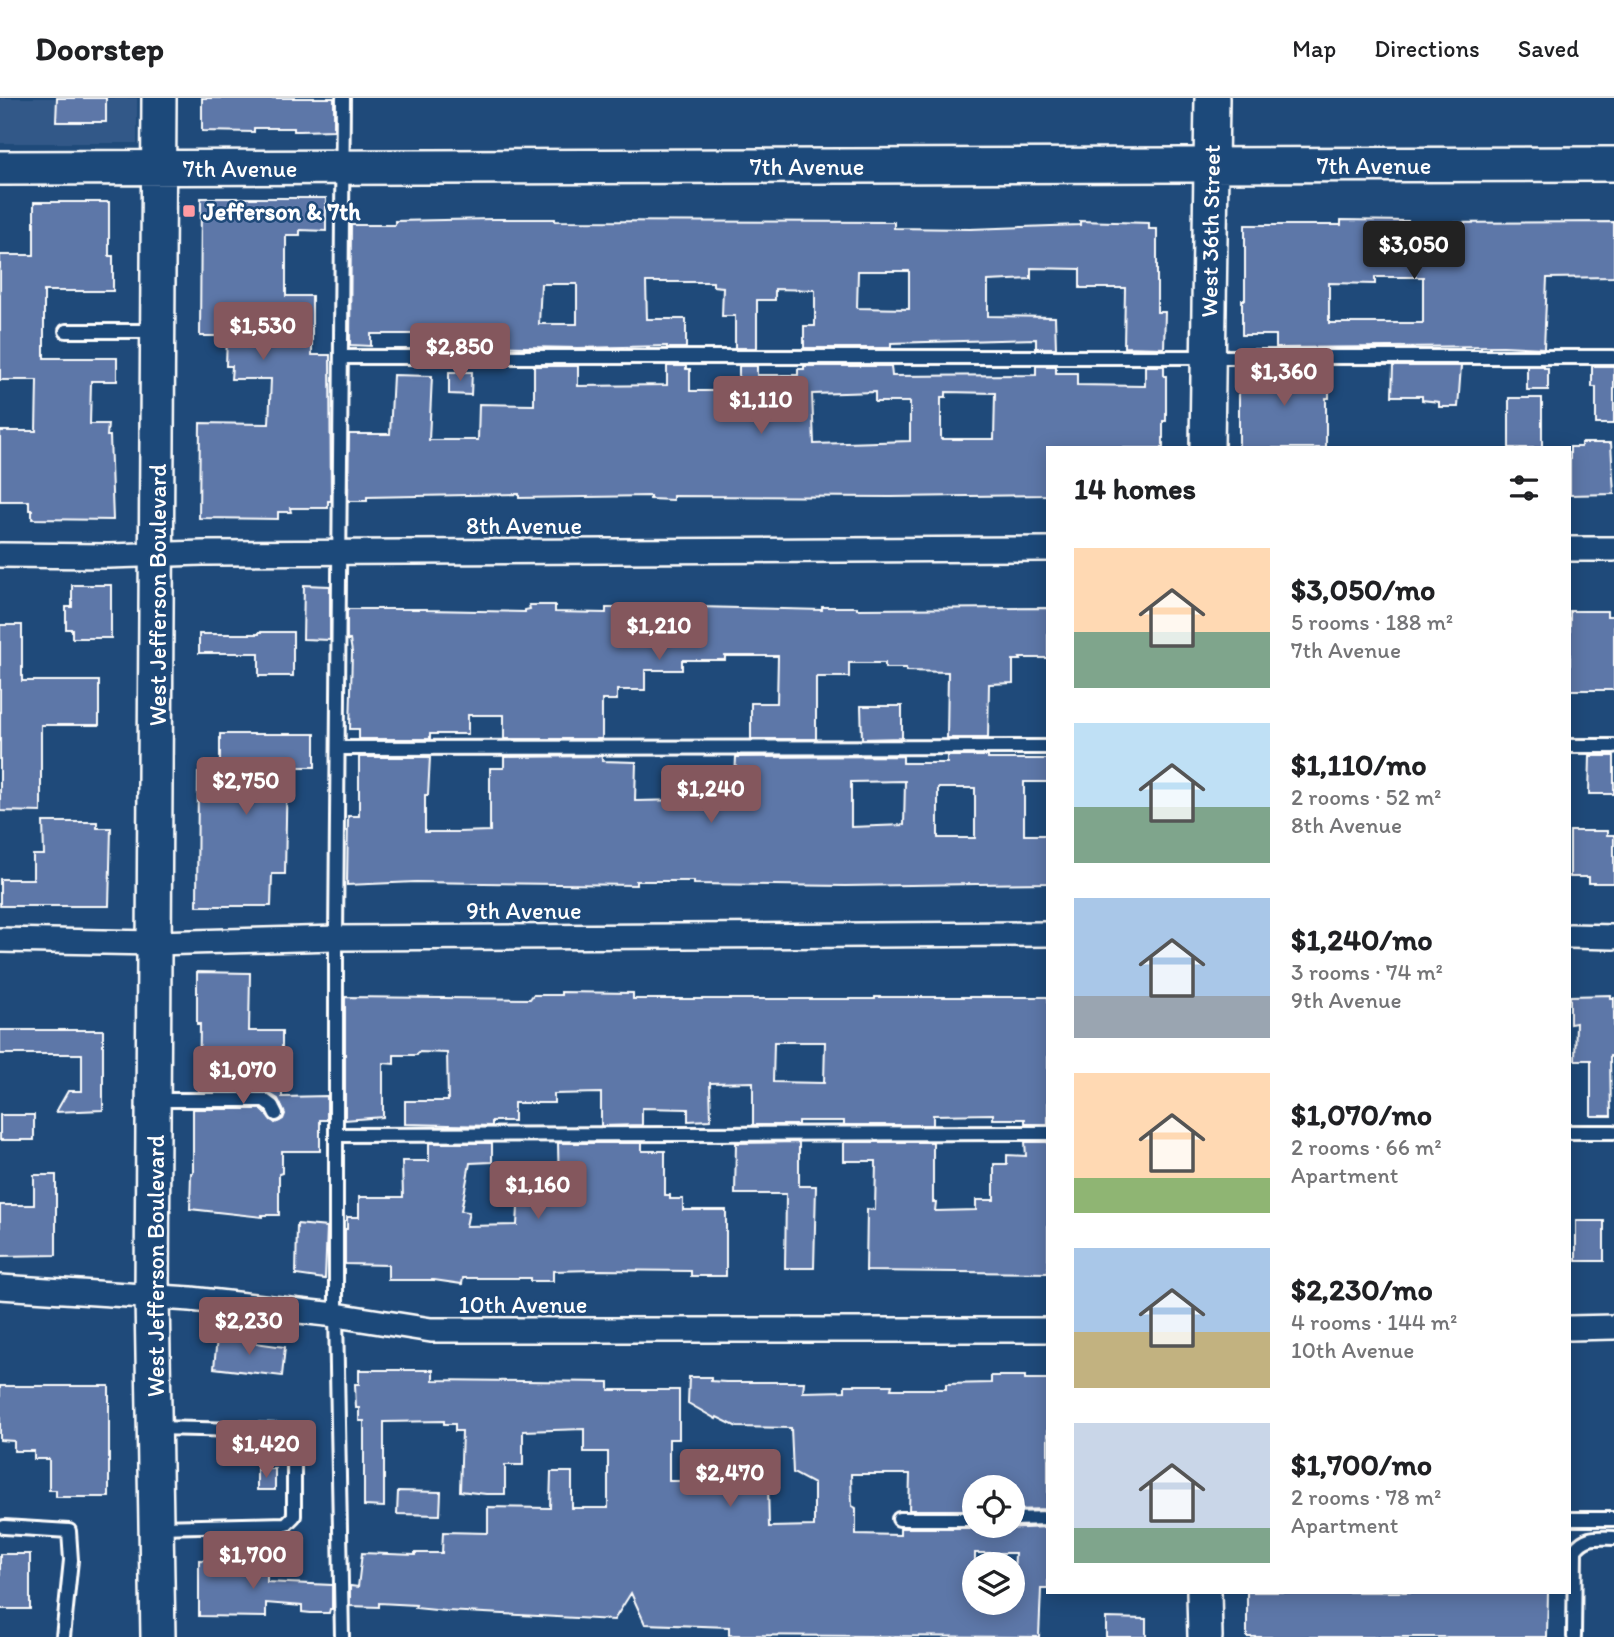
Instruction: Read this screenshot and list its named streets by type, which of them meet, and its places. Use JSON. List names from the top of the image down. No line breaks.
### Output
{"streets":{"street":["7th Avenue","West 36th Street","8th Avenue","West Jefferson Boulevard","9th Avenue","10th Avenue"]},"crossings":[["7th Avenue","West 36th Street"],["7th Avenue","West Jefferson Boulevard"],["8th Avenue","West Jefferson Boulevard"],["West Jefferson Boulevard","9th Avenue"],["West Jefferson Boulevard","10th Avenue"]],"places":{"transit":["Jefferson & 7th"]},"page":{"header":"Doorstep","nav":["Map","Directions","Saved"],"price":["$3,050","$1,530","$2,850","$1,360","$1,110","$1,210","$2,750","$1,240","$1,070","$1,160","$2,230","$1,420","$2,470","$1,700"],"heading":"14 homes","list":[{"name":"$3,050/mo","note":"5 rooms · 188 m² · 7th Avenue"},{"name":"$1,110/mo","note":"2 rooms · 52 m² · 8th Avenue"},{"name":"$1,240/mo","note":"3 rooms · 74 m² · 9th Avenue"},{"name":"$1,070/mo","note":"2 rooms · 66 m² · Apartment"},{"name":"$2,230/mo","note":"4 rooms · 144 m² · 10th Avenue"},{"name":"$1,700/mo","note":"2 rooms · 78 m² · Apartment"}]}}
